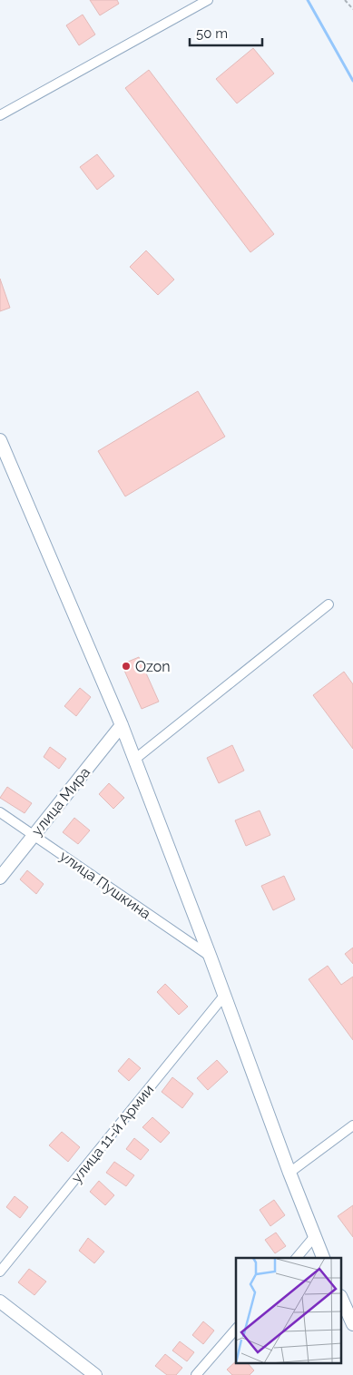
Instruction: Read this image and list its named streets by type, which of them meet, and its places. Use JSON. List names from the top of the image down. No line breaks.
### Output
{"streets":{"main road":["улица Мира"],"street":["улица Пушкина","улица 11-й Армии"]},"crossings":[["улица Мира","улица Пушкина"]],"places":["Ozon"],"scale_bar":"50 m"}
